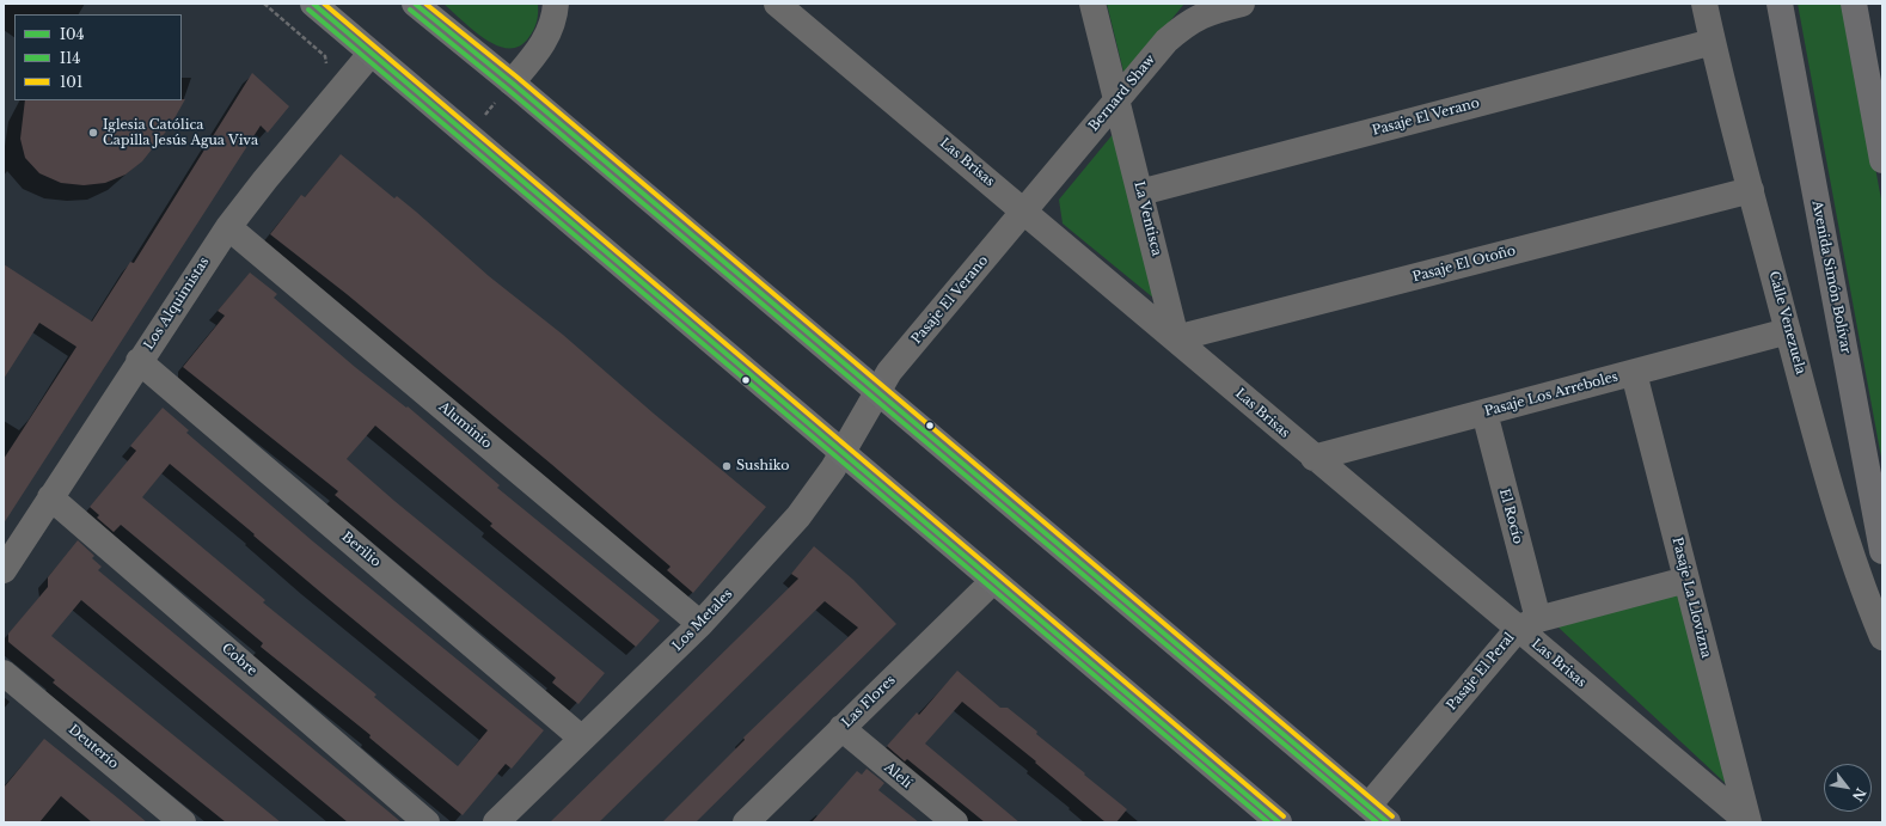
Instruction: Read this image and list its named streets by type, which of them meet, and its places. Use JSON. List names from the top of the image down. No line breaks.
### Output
{"streets":{"main road":["Avenida Simón Bolívar"],"street":["Bernard Shaw","Pasaje El Verano","Las Brisas","La Ventisca","Pasaje El Otoño","Los Alquimistas","Calle Venezuela","Pasaje Los Arreboles","Aluminio","El Rocío","Berilio","Pasaje La Llovizna","Los Metales","Cobre","Pasaje El Peral","Las Flores","Deuterio","Alelí"]},"crossings":[["Bernard Shaw","Pasaje El Verano"],["Bernard Shaw","Las Brisas"],["Bernard Shaw","La Ventisca"],["Pasaje El Verano","Las Brisas"],["Pasaje El Verano","La Ventisca"],["Pasaje El Verano","Calle Venezuela"],["Pasaje El Verano","Los Metales"],["Las Brisas","La Ventisca"],["Las Brisas","Pasaje El Otoño"],["Las Brisas","Pasaje Los Arreboles"],["Las Brisas","El Rocío"],["Las Brisas","Pasaje La Llovizna"],["Las Brisas","Pasaje El Peral"],["La Ventisca","Pasaje El Otoño"],["Pasaje El Otoño","Calle Venezuela"],["Los Alquimistas","Aluminio"],["Los Alquimistas","Berilio"],["Los Alquimistas","Cobre"],["Calle Venezuela","Pasaje Los Arreboles"],["Pasaje Los Arreboles","El Rocío"],["Pasaje Los Arreboles","Pasaje La Llovizna"],["Aluminio","Los Metales"],["El Rocío","Pasaje El Peral"],["Berilio","Los Metales"],["Las Flores","Alelí"]],"places":["Iglesia Católica Capilla Jesús Agua Viva","Sushiko"],"lines":["transit line I04","transit line 101","transit line I14"],"legend":["I04","I14","101"],"north":"bottom right"}
